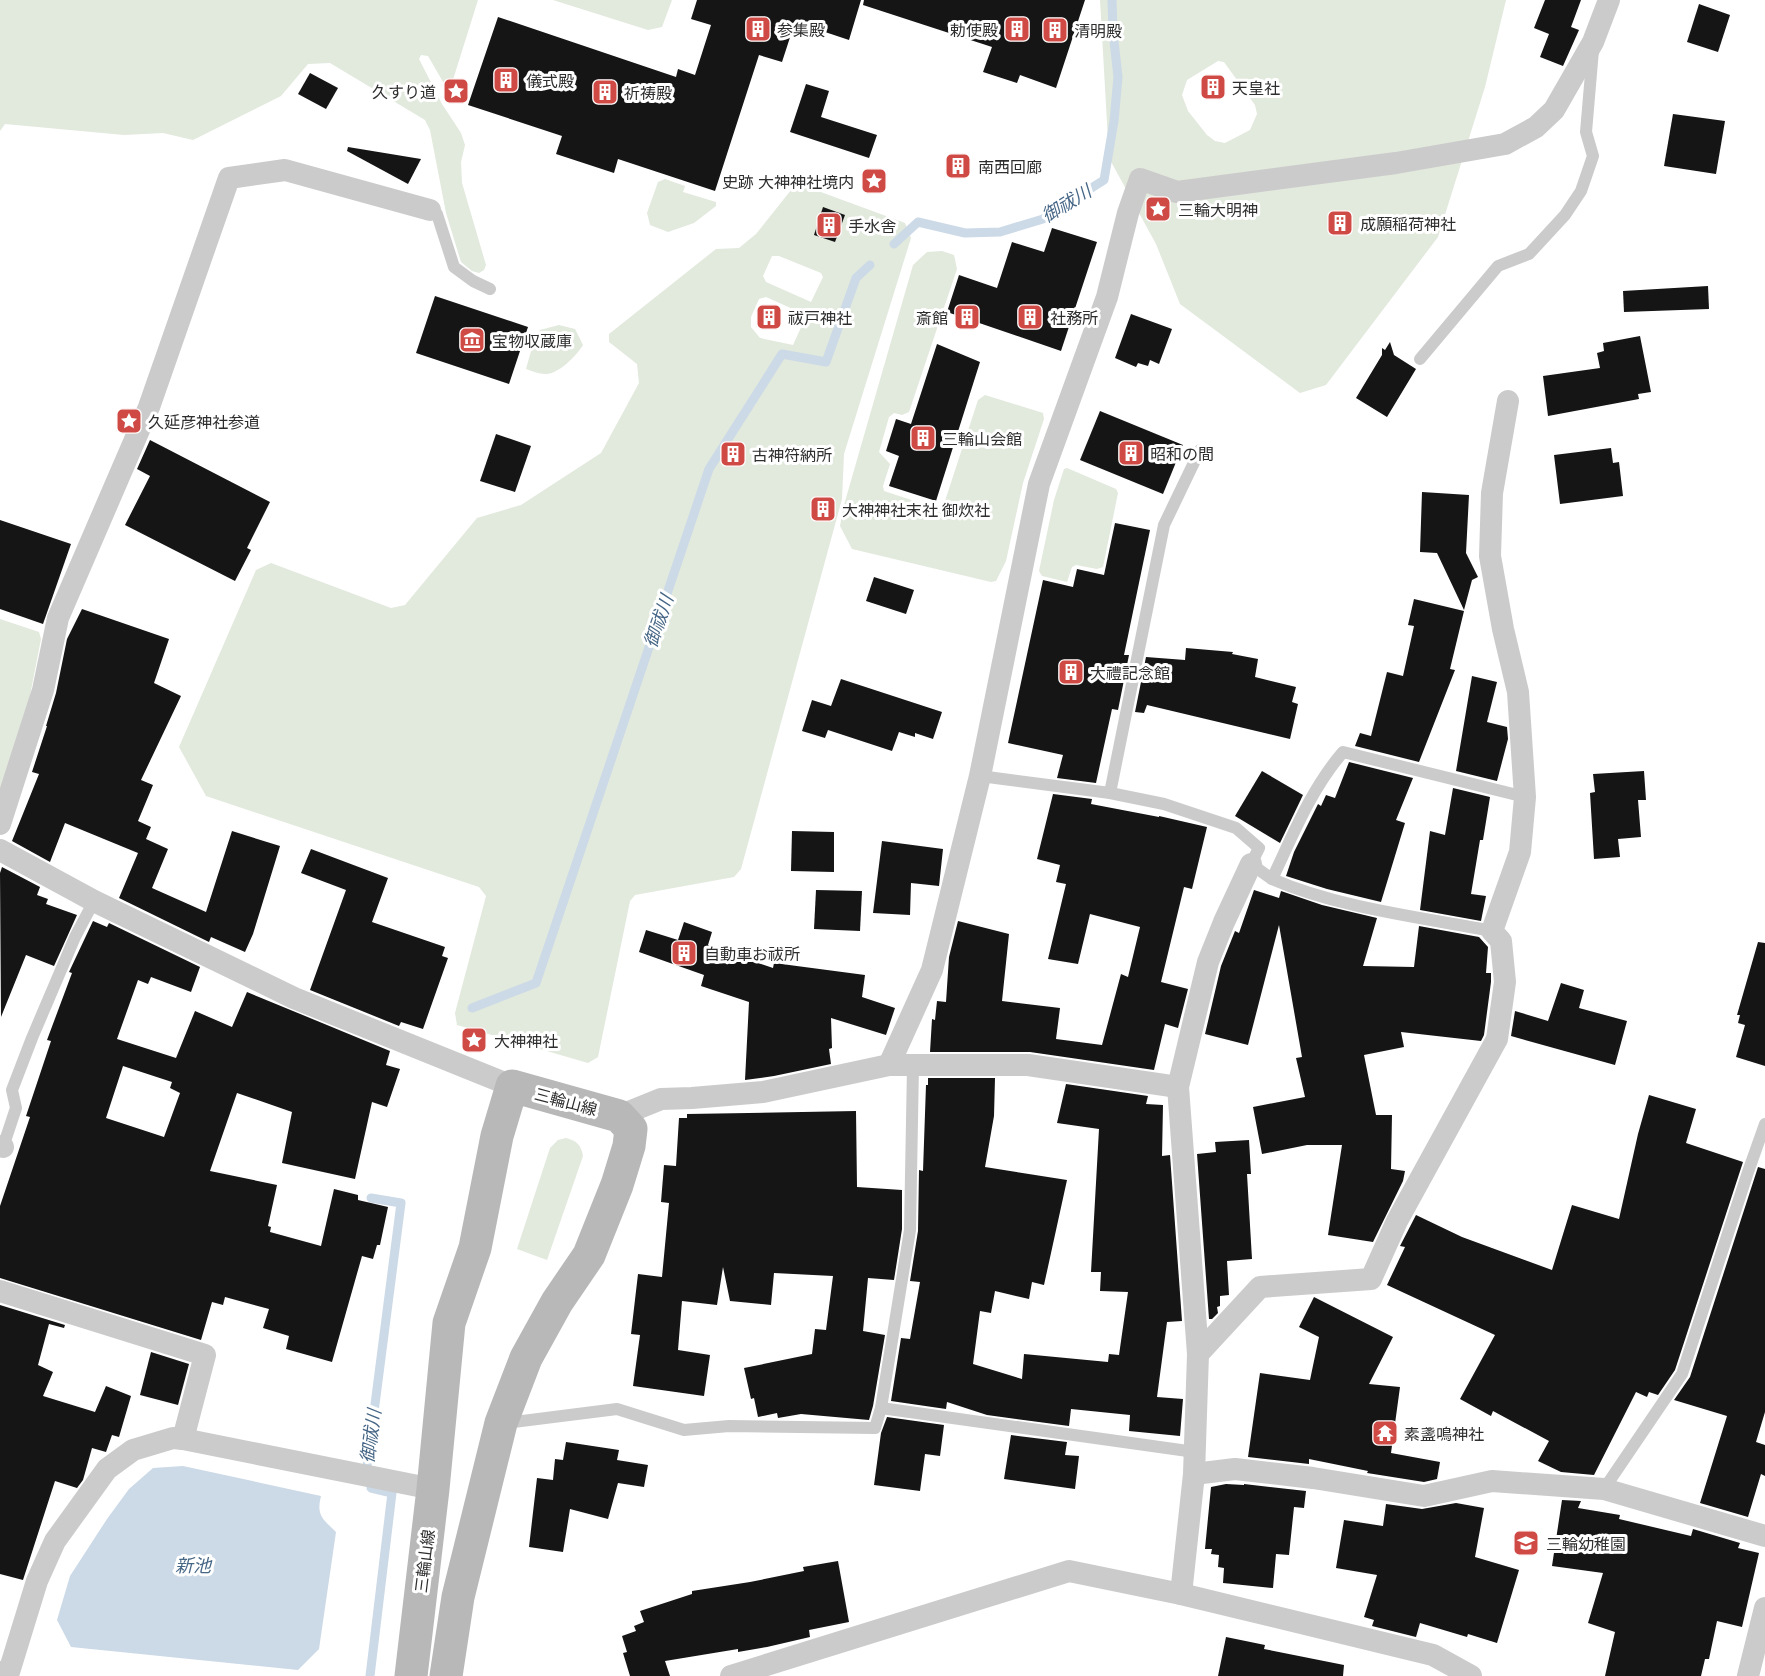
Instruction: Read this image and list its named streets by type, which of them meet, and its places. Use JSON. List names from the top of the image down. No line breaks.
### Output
{"streets":{"main road":["三輪山線"]},"water":["御祓川","新池"],"places":{"building":["参集殿","勅使殿","清明殿","儀式殿","天皇社","祈祷殿","南西回廊","成願稲荷神社","手水舎","祓戸神社","斎館","社務所","三輪山会館","昭和の間","古神符納所","大神神社末社 御炊社","大禮記念館","自動車お祓所"],"place":["久すり道","史跡 大神神社境内","三輪大明神","久延彦神社参道","大神神社"],"museum":["宝物収蔵庫"],"temple":["素盞鳴神社"],"school or university":["三輪幼稚園"]}}
